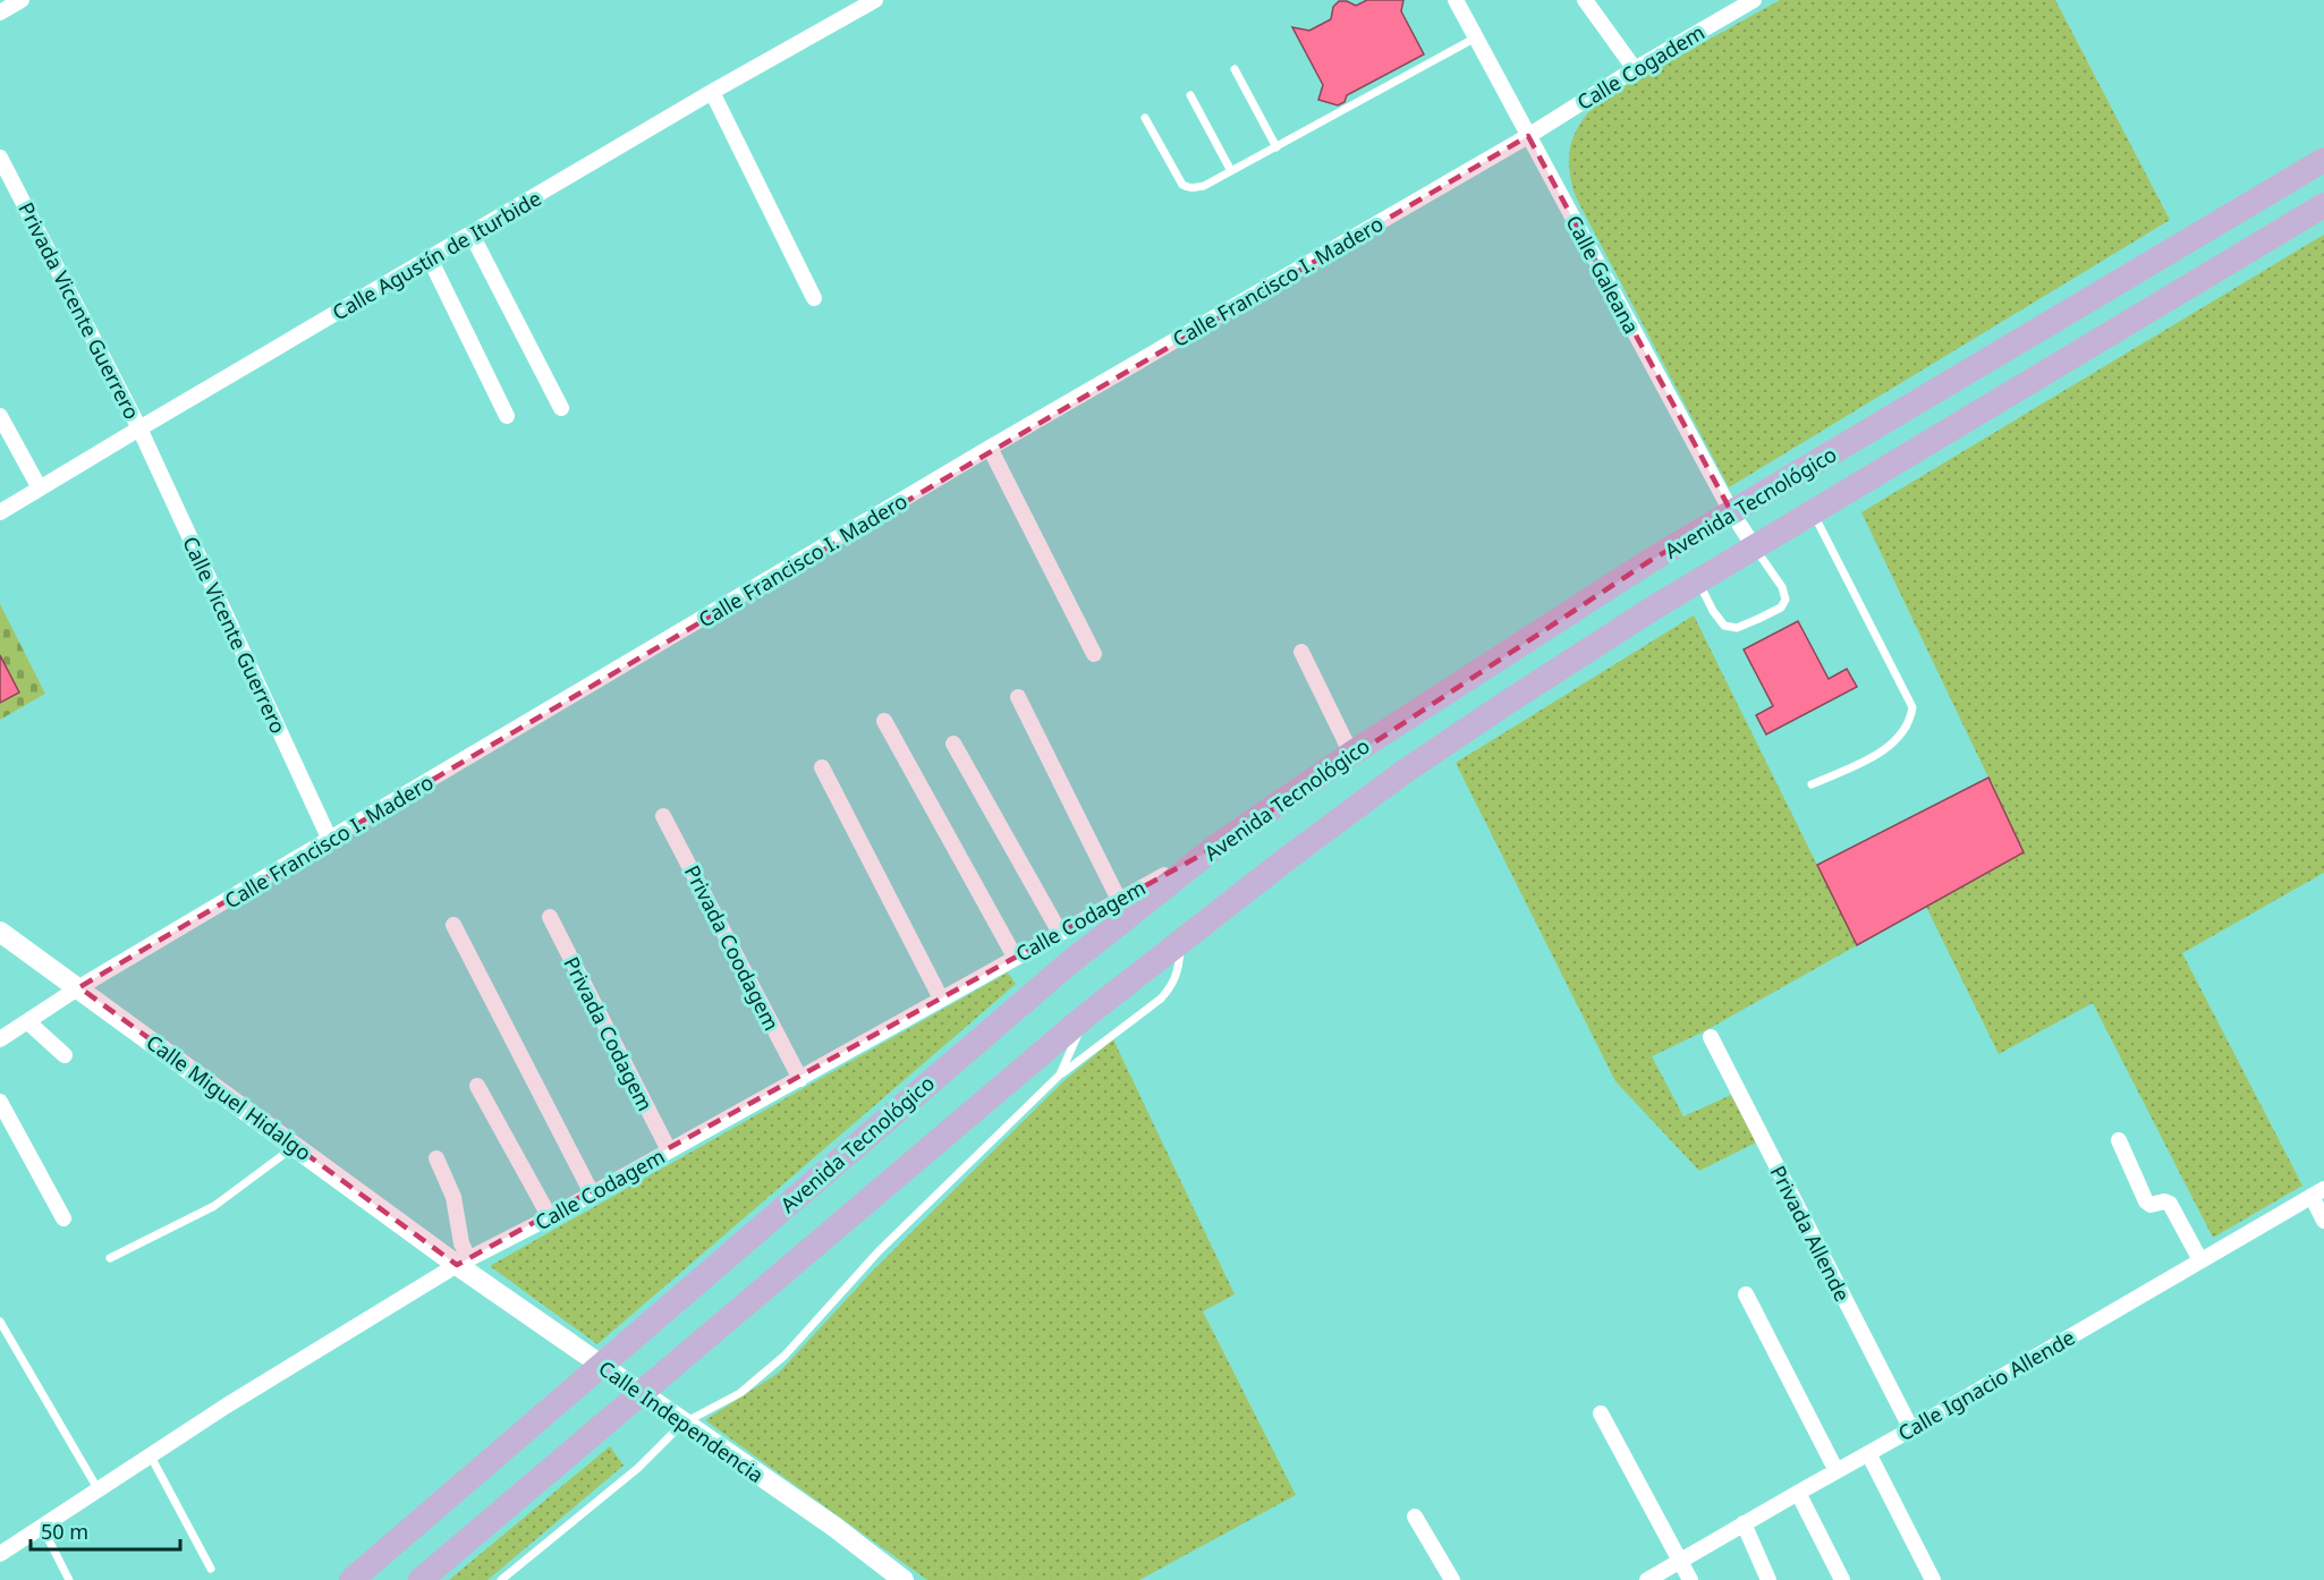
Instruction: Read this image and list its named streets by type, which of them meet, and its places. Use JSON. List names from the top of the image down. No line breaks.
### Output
{"streets":{"main road":["Avenida Tecnológico"],"street":["Calle Cogadem","Calle Agustín de Iturbide","Calle Galeana","Calle Francisco I. Madero","Privada Vicente Guerrero","Calle Vicente Guerrero","Calle Codagem","Privada Coodagem","Privada Codagem","Calle Miguel Hidalgo","Privada Allende","Calle Ignacio Allende","Calle Independencia"]},"crossings":[["Calle Cogadem","Calle Galeana"],["Calle Cogadem","Calle Francisco I. Madero"],["Calle Agustín de Iturbide","Privada Vicente Guerrero"],["Calle Agustín de Iturbide","Calle Vicente Guerrero"],["Calle Galeana","Calle Francisco I. Madero"],["Calle Galeana","Avenida Tecnológico"],["Calle Francisco I. Madero","Calle Vicente Guerrero"],["Calle Francisco I. Madero","Calle Miguel Hidalgo"],["Privada Vicente Guerrero","Calle Vicente Guerrero"],["Avenida Tecnológico","Calle Codagem"],["Calle Codagem","Privada Coodagem"],["Calle Codagem","Privada Codagem"],["Calle Codagem","Calle Miguel Hidalgo"],["Calle Codagem","Calle Independencia"],["Calle Miguel Hidalgo","Calle Independencia"],["Privada Allende","Calle Ignacio Allende"]],"scale_bar":"50 m"}
